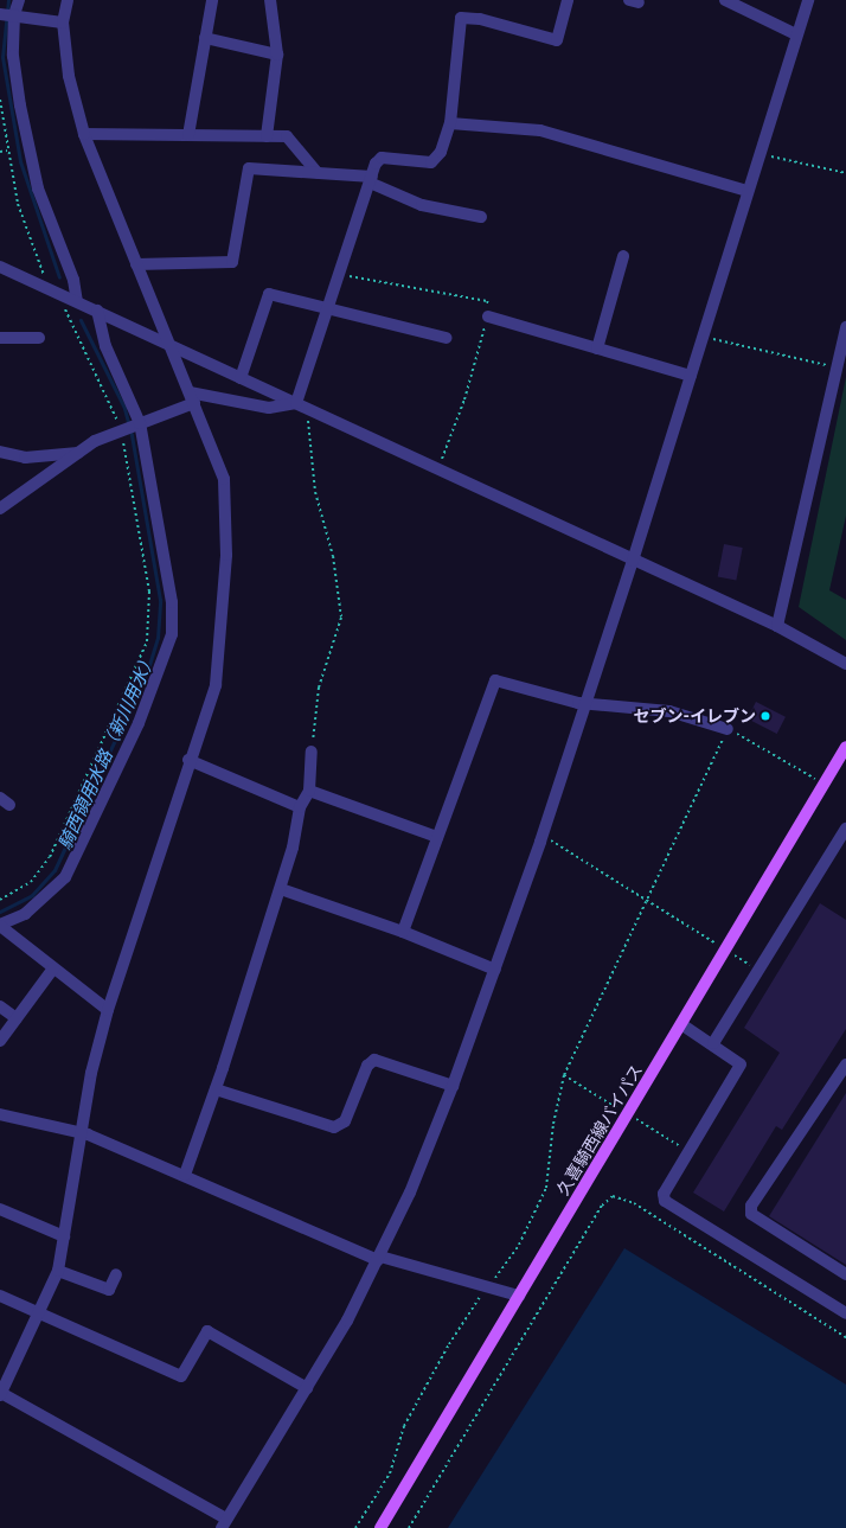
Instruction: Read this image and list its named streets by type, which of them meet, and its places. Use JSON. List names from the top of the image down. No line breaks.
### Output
{"streets":{"main road":["久喜騎西線バイパス"]},"water":["騎西領用水路（新川用水）"],"places":["セブン-イレブン"]}
